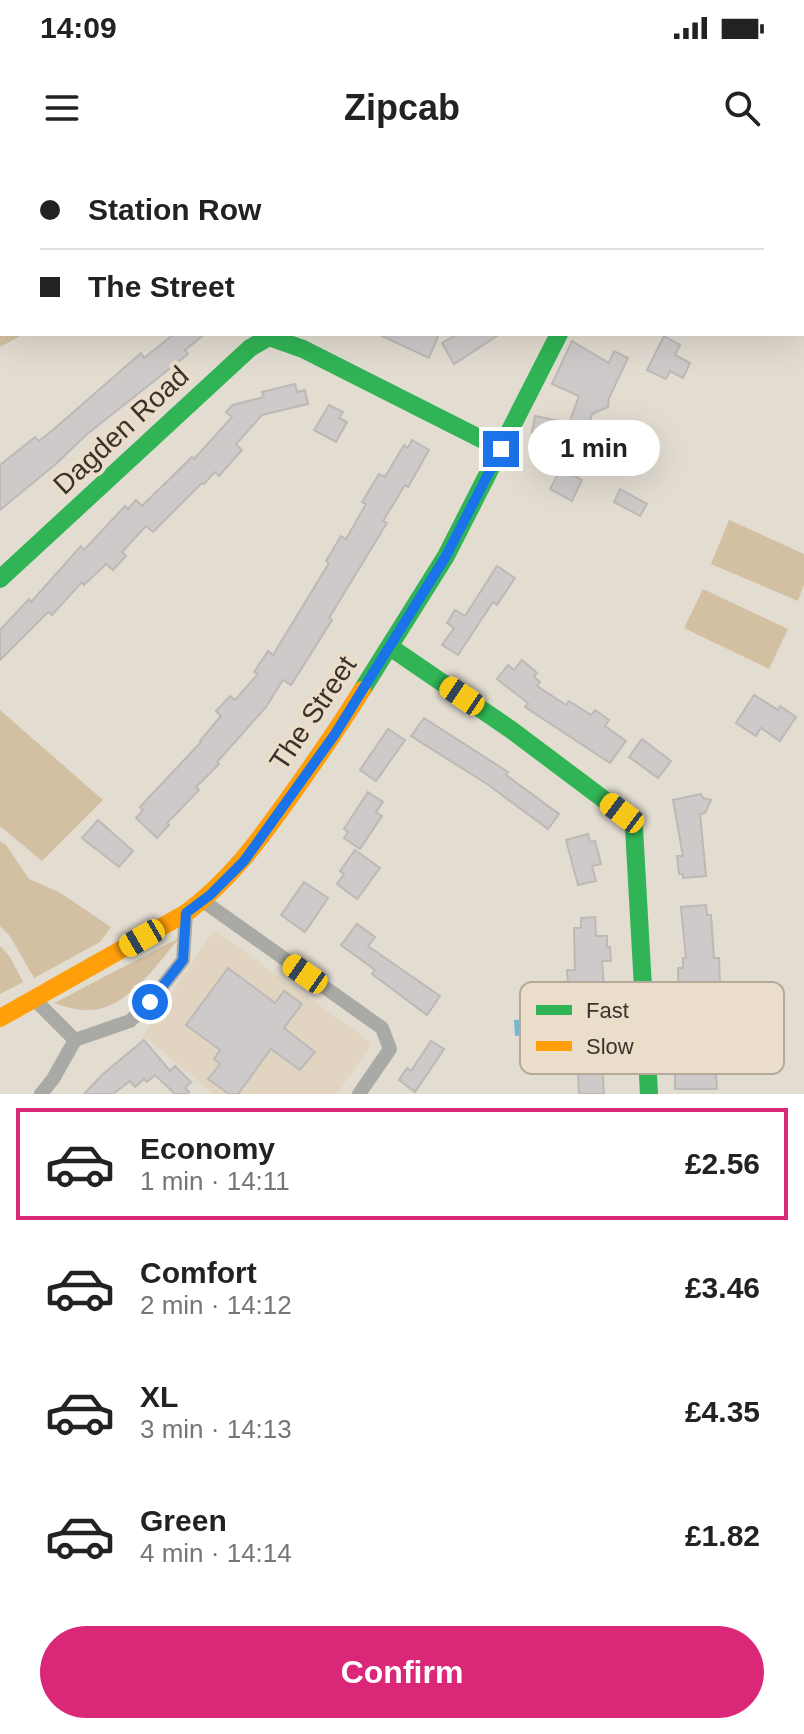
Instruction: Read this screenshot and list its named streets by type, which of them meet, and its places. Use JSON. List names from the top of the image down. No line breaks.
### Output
{"streets":{"street":["Dagden Road","The Street"]},"crossings":[["Dagden Road","The Street"]],"legend":["Fast","Slow"],"page":{"status":"14:09","header":"Zipcab","banner":["Station Row","The Street"],"bubble":"1 min","list":[{"name":"Economy","note":"1 min · 14:11","value":"£2.56"},{"name":"Comfort","note":"2 min · 14:12","value":"£3.46"},{"name":"XL","note":"3 min · 14:13","value":"£4.35"},{"name":"Green","note":"4 min · 14:14","value":"£1.82"}],"buttons":"Confirm"}}
